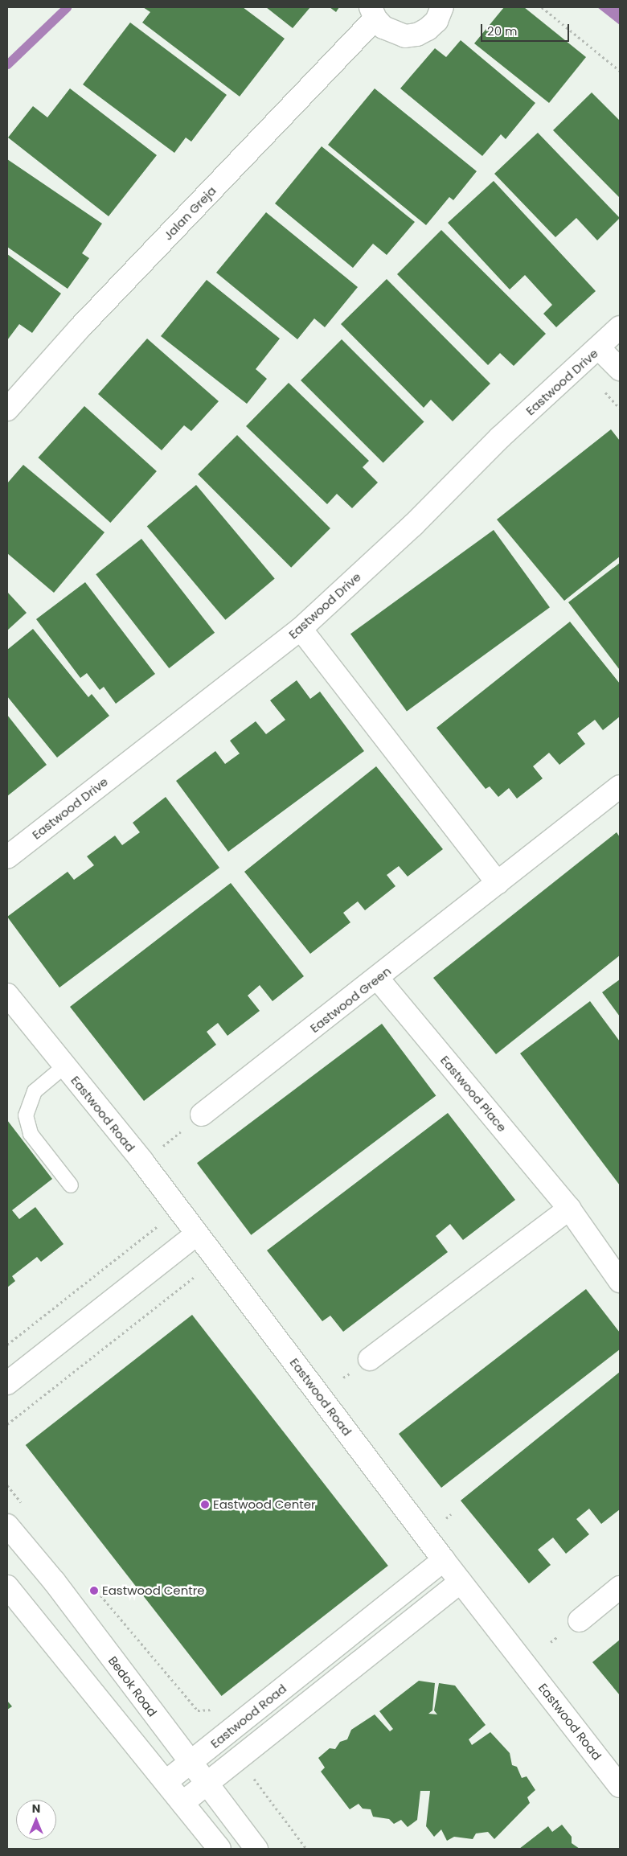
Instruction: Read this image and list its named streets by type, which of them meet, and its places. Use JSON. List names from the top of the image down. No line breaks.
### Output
{"streets":{"street":["Jalan Greja","Eastwood Drive","Eastwood Green","Eastwood Place","Eastwood Road","Bedok Road"]},"crossings":[["Eastwood Green","Eastwood Place"],["Eastwood Road","Bedok Road"]],"places":["Eastwood Center","Eastwood Centre"],"scale_bar":"20 m","north":"top"}
